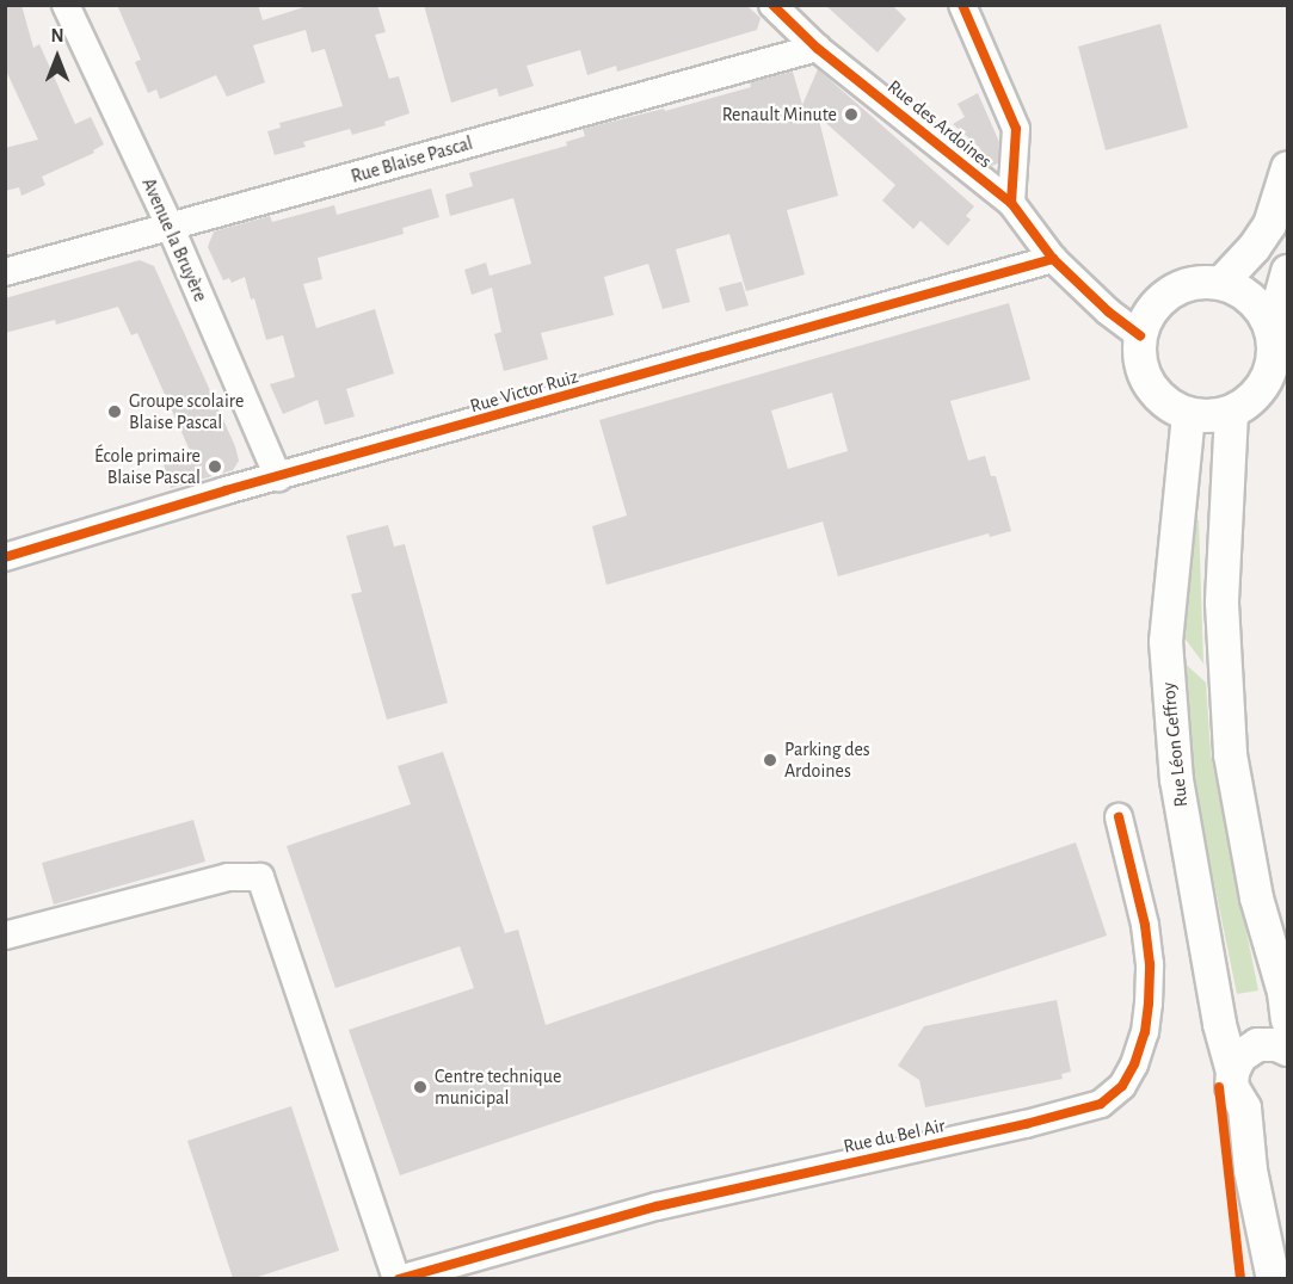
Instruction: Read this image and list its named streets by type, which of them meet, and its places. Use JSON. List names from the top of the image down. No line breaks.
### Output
{"streets":{"street":["Rue des Ardoines","Rue Blaise Pascal","Avenue la Bruyère","Rue Victor Ruiz","Rue Léon Geffroy","Rue du Bel Air"]},"crossings":[["Rue des Ardoines","Rue Blaise Pascal"],["Rue des Ardoines","Rue Victor Ruiz"],["Rue des Ardoines","Rue Léon Geffroy"],["Rue Blaise Pascal","Avenue la Bruyère"],["Avenue la Bruyère","Rue Victor Ruiz"]],"places":["Renault Minute","Groupe scolaire Blaise Pascal","École primaire Blaise Pascal","Parking des Ardoines","Centre technique municipal"],"north":"top"}
